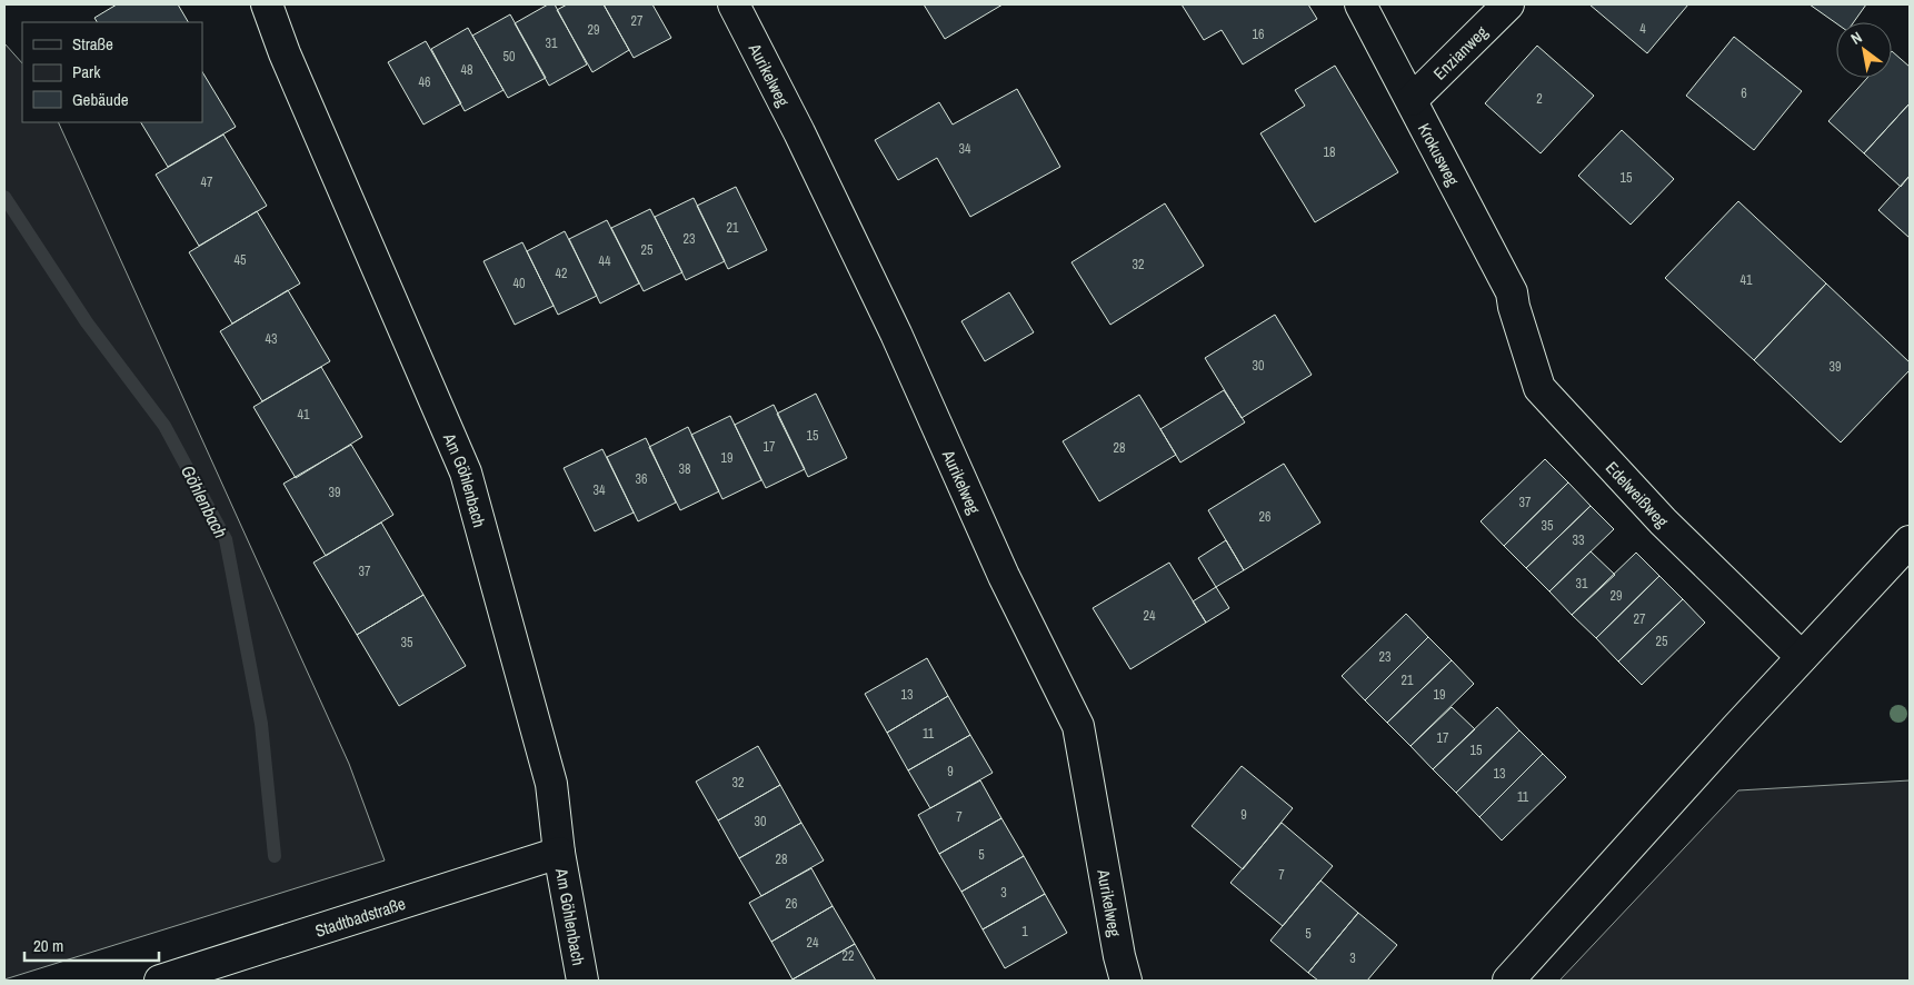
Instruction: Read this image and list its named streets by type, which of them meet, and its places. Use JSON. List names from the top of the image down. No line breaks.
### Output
{"streets":{"street":["Enzianweg","Aurikelweg","Krokusweg","Am Göhlenbach","Edelweißweg","Stadtbadstraße"]},"crossings":[["Enzianweg","Krokusweg"],["Krokusweg","Edelweißweg"],["Am Göhlenbach","Stadtbadstraße"]],"water":["Göhlenbach"],"house_numbers":["27","4","29","16","31","50","48","46","6","2","34","18","15","47","21","23","25","45","44","32","42","41","40","43","30","39","41","15","17","28","19","38","36","34","39","37","26","35","33","37","31","29","24","27","25","35","23","21","13","19","11","17","15","9","13","32","11","9","7","30","5","28","7","3","26","1","5","24","22","3"],"legend":["Straße","Park","Gebäude"],"scale_bar":"20 m","north":"top left"}
